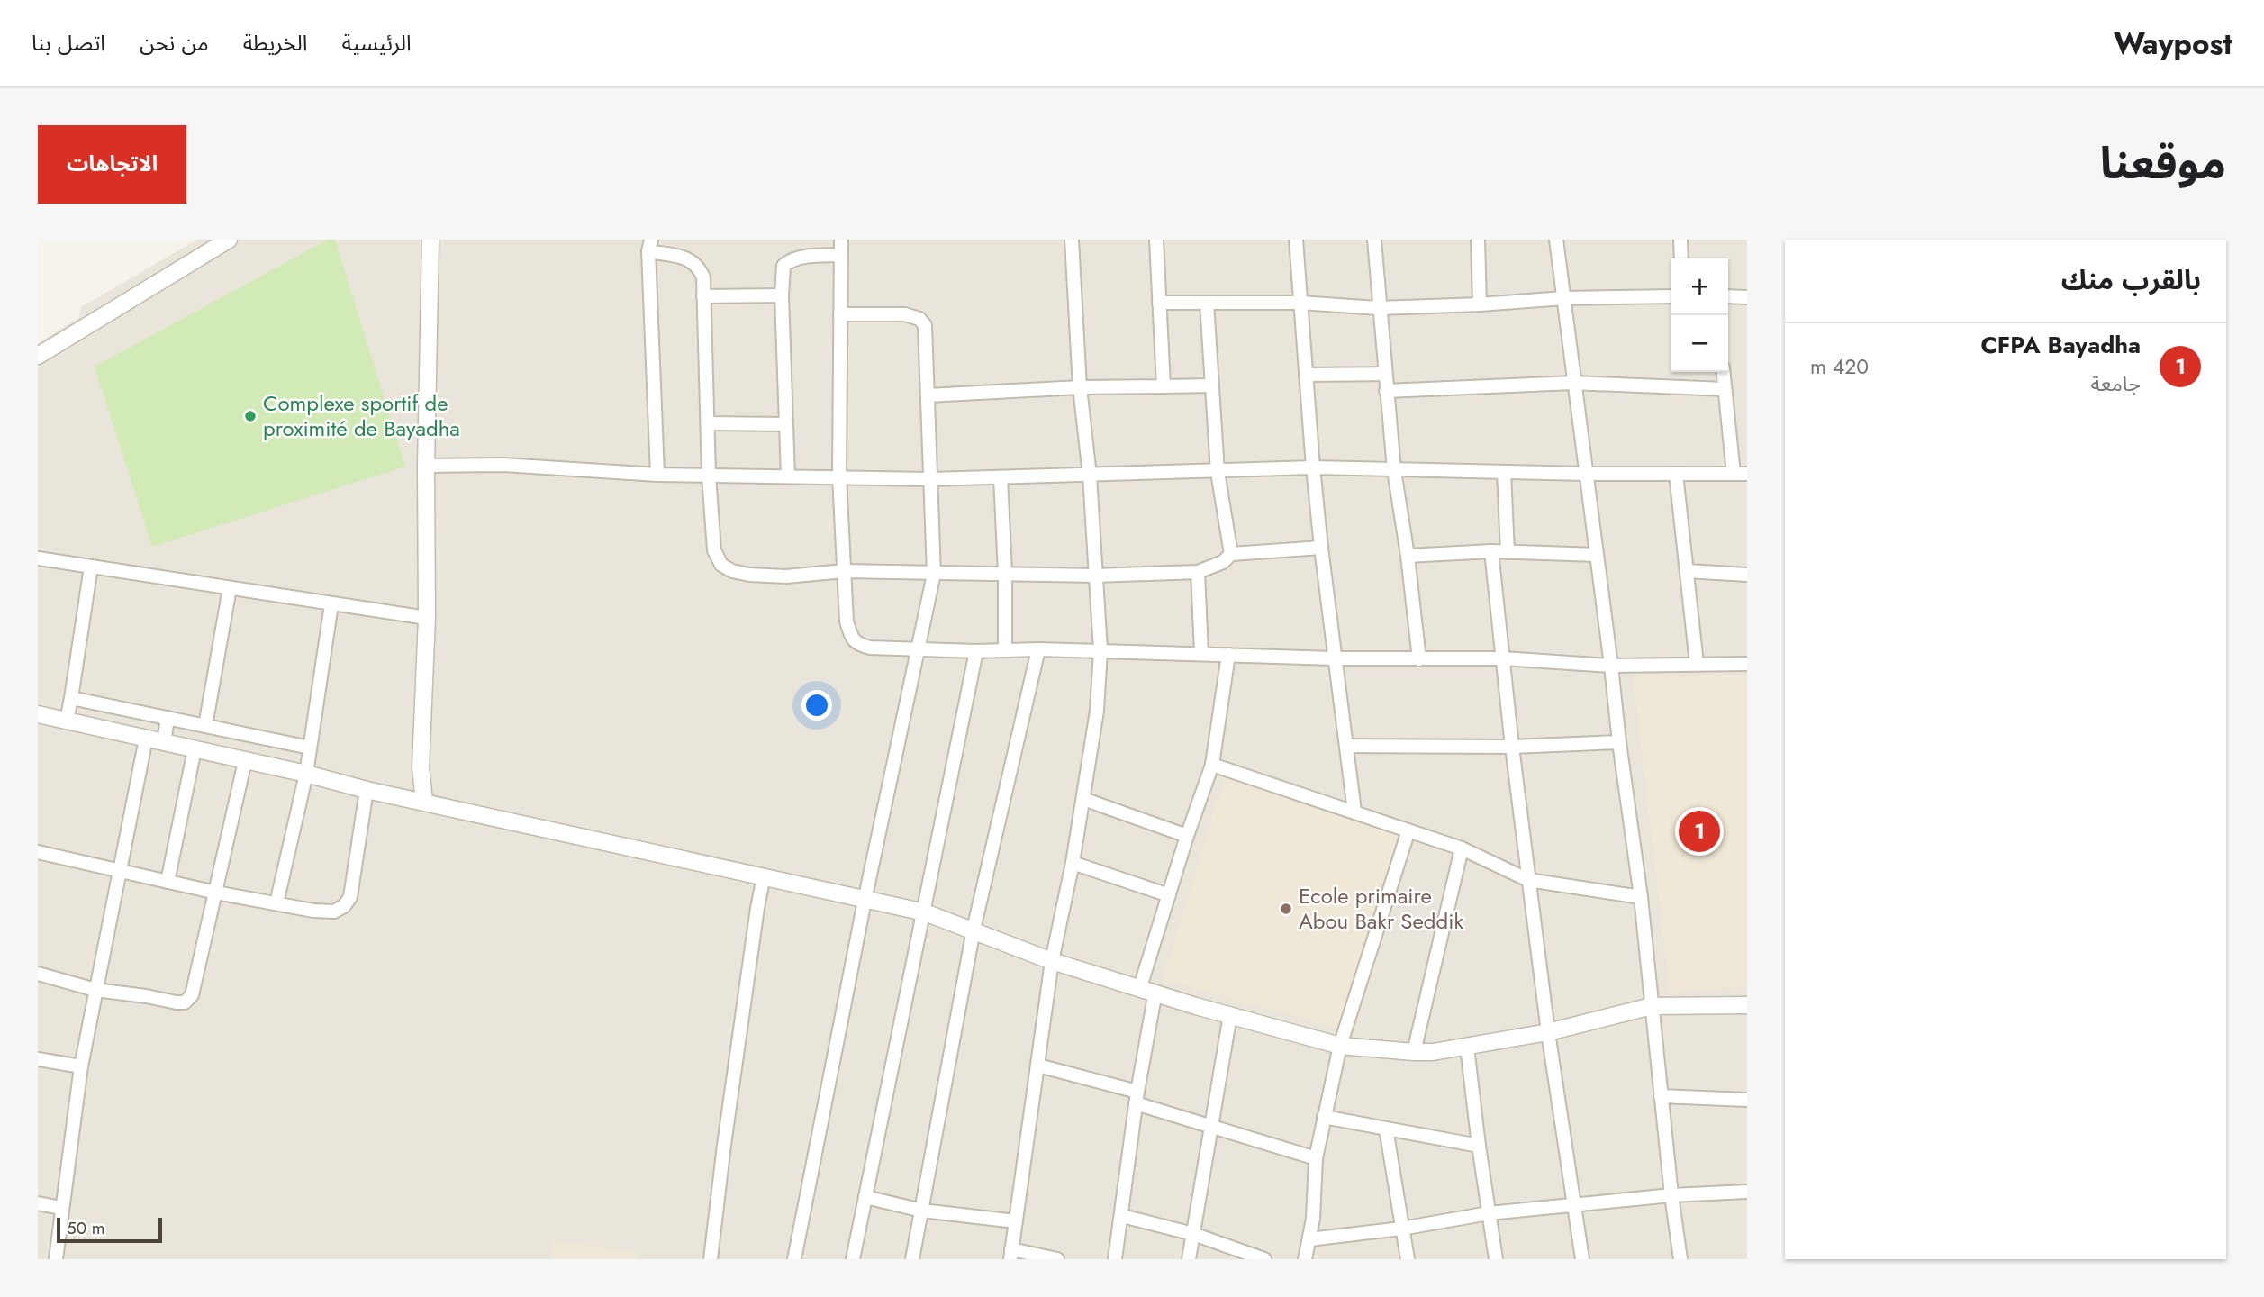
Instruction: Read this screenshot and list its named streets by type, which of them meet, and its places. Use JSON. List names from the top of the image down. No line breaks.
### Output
{"places":["Complexe sportif de proximité de Bayadha","Ecole primaire Abou Bakr Seddik"],"scale_bar":"50 m","page":{"header":"Waypost","nav":["الرئيسية","الخريطة","من نحن","اتصل بنا"],"title":"موقعنا","buttons":"الاتجاهات","heading":"بالقرب منك","map_buttons":["+","−"],"list":[{"mark":"1","name":"CFPA Bayadha","note":"جامعة","value":"420 m"}],"pins":"1","scale":"50 m"}}
